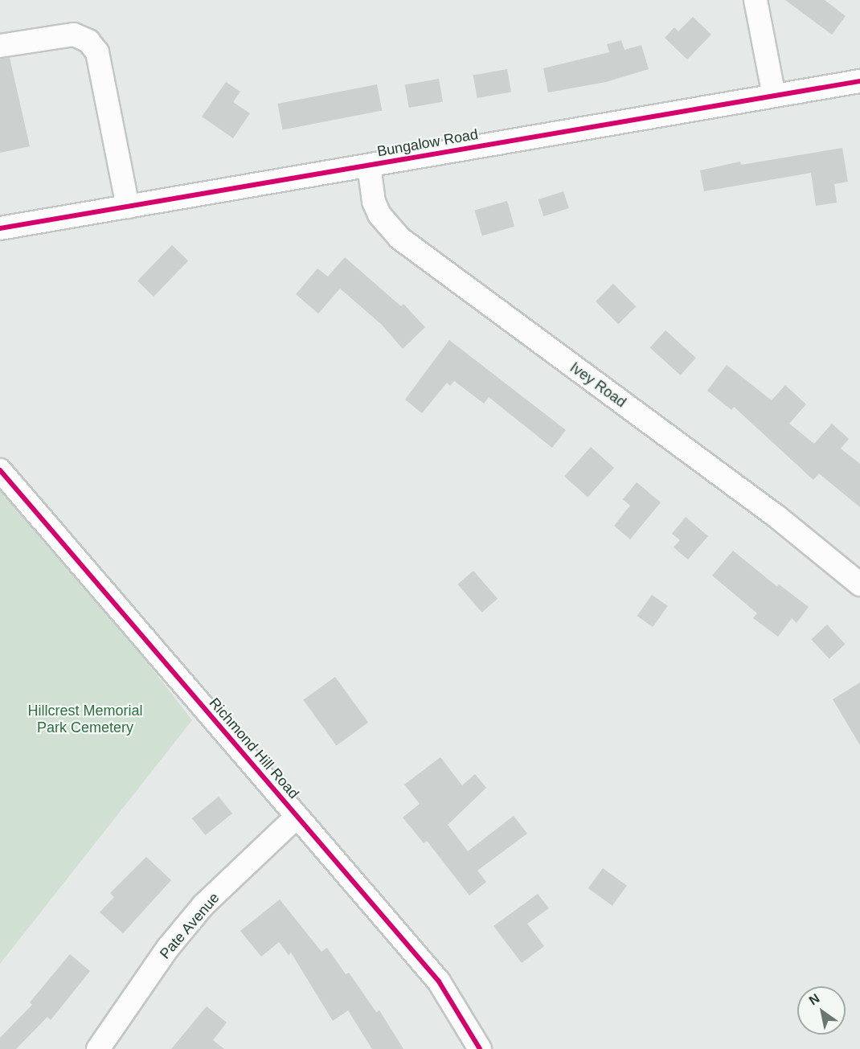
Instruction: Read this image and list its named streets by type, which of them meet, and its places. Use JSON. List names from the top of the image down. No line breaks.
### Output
{"streets":{"street":["Bungalow Road","Ivey Road","Richmond Hill Road","Pate Avenue"]},"crossings":[["Bungalow Road","Ivey Road"],["Richmond Hill Road","Pate Avenue"]],"parks":["Hillcrest Memorial Park Cemetery"],"north":"top left"}
